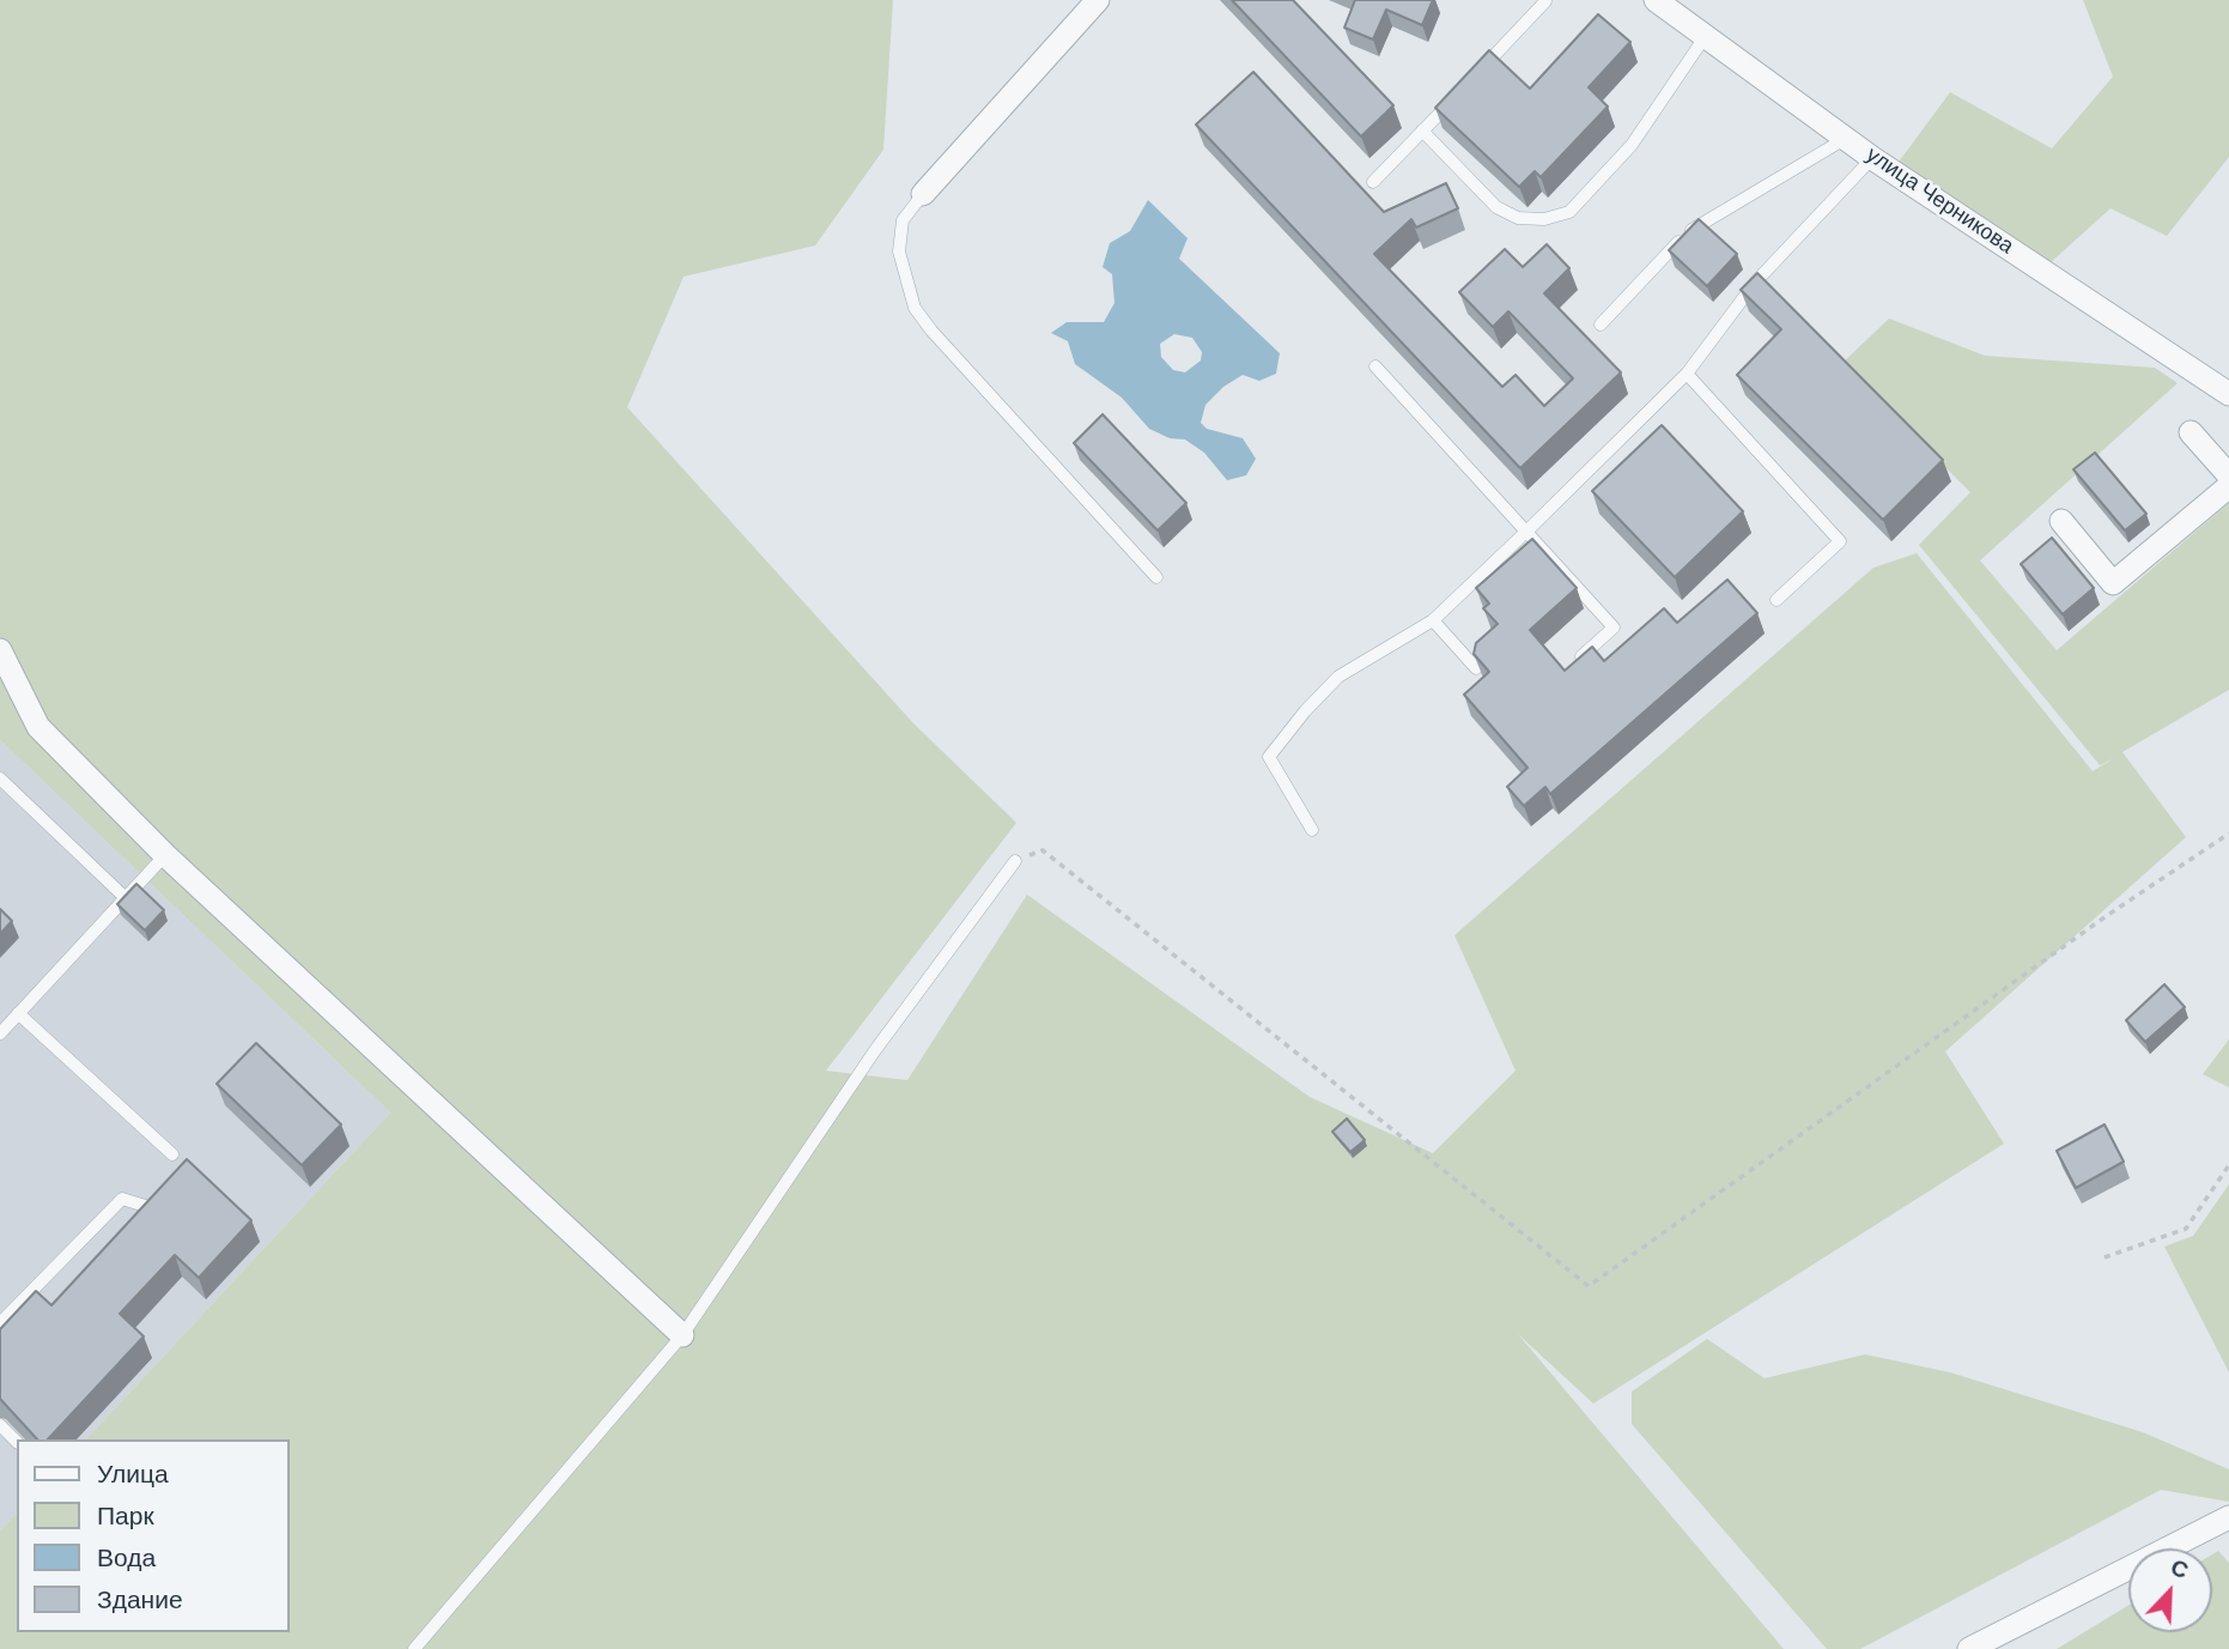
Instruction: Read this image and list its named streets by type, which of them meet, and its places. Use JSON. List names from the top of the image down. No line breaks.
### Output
{"streets":{"street":["улица Черникова"]},"legend":["Улица","Парк","Вода","Здание"],"north":"top right"}
